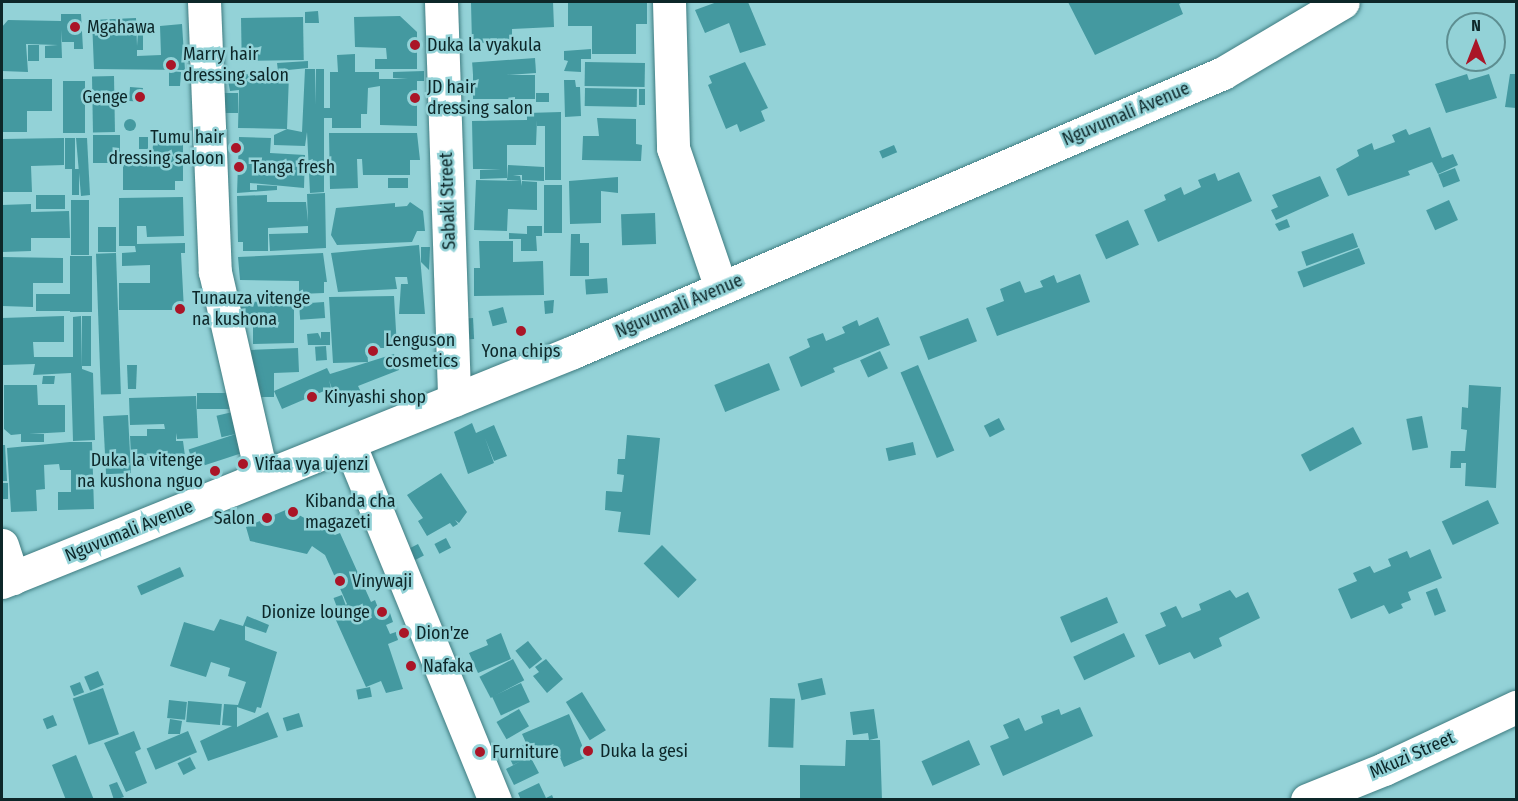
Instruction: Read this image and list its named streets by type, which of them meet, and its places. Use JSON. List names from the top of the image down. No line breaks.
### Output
{"streets":{"street":["Nguvumali Avenue","Sabaki Street","Mkuzi Street"]},"crossings":[["Nguvumali Avenue","Sabaki Street"]],"places":["Mgahawa","Duka la vyakula","Marry hair dressing salon","Genge","JD hair dressing salon","Tumu hair dressing saloon","Tanga fresh","Tunauza vitenge na kushona","Yona chips","Lenguson cosmetics","Kinyashi shop","Vifaa vya ujenzi","Duka la vitenge na kushona nguo","Kibanda cha magazeti","Salon","Vinywaji","Dionize lounge","Dion'ze","Nafaka","Duka la gesi","Furniture"],"north":"top"}
